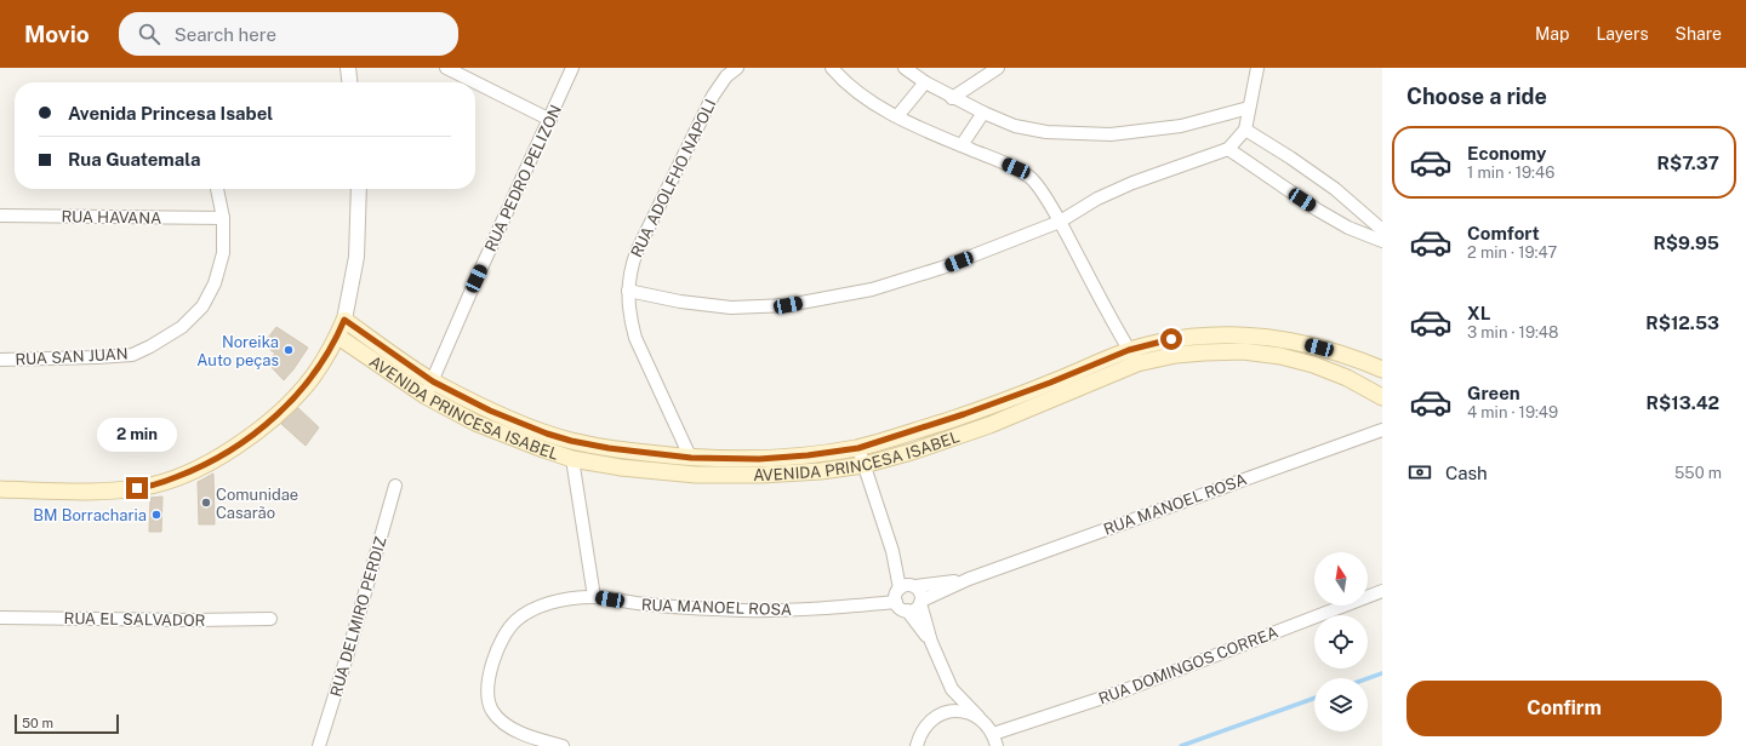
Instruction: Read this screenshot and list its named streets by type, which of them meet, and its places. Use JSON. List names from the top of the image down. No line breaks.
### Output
{"streets":{"main road":["AVENIDA PRINCESA ISABEL"],"street":["RUA PEDRO PELIZON","RUA ADOLFHO NAPOLI","RUA HAVANA","RUA SAN JUAN","RUA MANOEL ROSA","RUA DELMIRO PERDIZ","RUA EL SALVADOR","RUA DOMINGOS CORREA"]},"crossings":[["RUA PEDRO PELIZON","AVENIDA PRINCESA ISABEL"],["RUA ADOLFHO NAPOLI","AVENIDA PRINCESA ISABEL"],["RUA HAVANA","RUA SAN JUAN"]],"places":["Noreika Auto peças","Comunidae Casarão","BM Borracharia"],"scale_bar":"50 m","north":"top","page":{"header":"Movio","search":"Search here","nav":["Map","Layers","Share"],"heading":"Choose a ride","banner":["Avenida Princesa Isabel","Rua Guatemala"],"list":[{"name":"Economy","note":"1 min · 19:46","value":"R$7.37"},{"name":"Comfort","note":"2 min · 19:47","value":"R$9.95"},{"name":"XL","note":"3 min · 19:48","value":"R$12.53"},{"name":"Green","note":"4 min · 19:49","value":"R$13.42"}],"bubble":"2 min","pay":["Cash","550 m"],"buttons":"Confirm","scale":"50 m"}}
